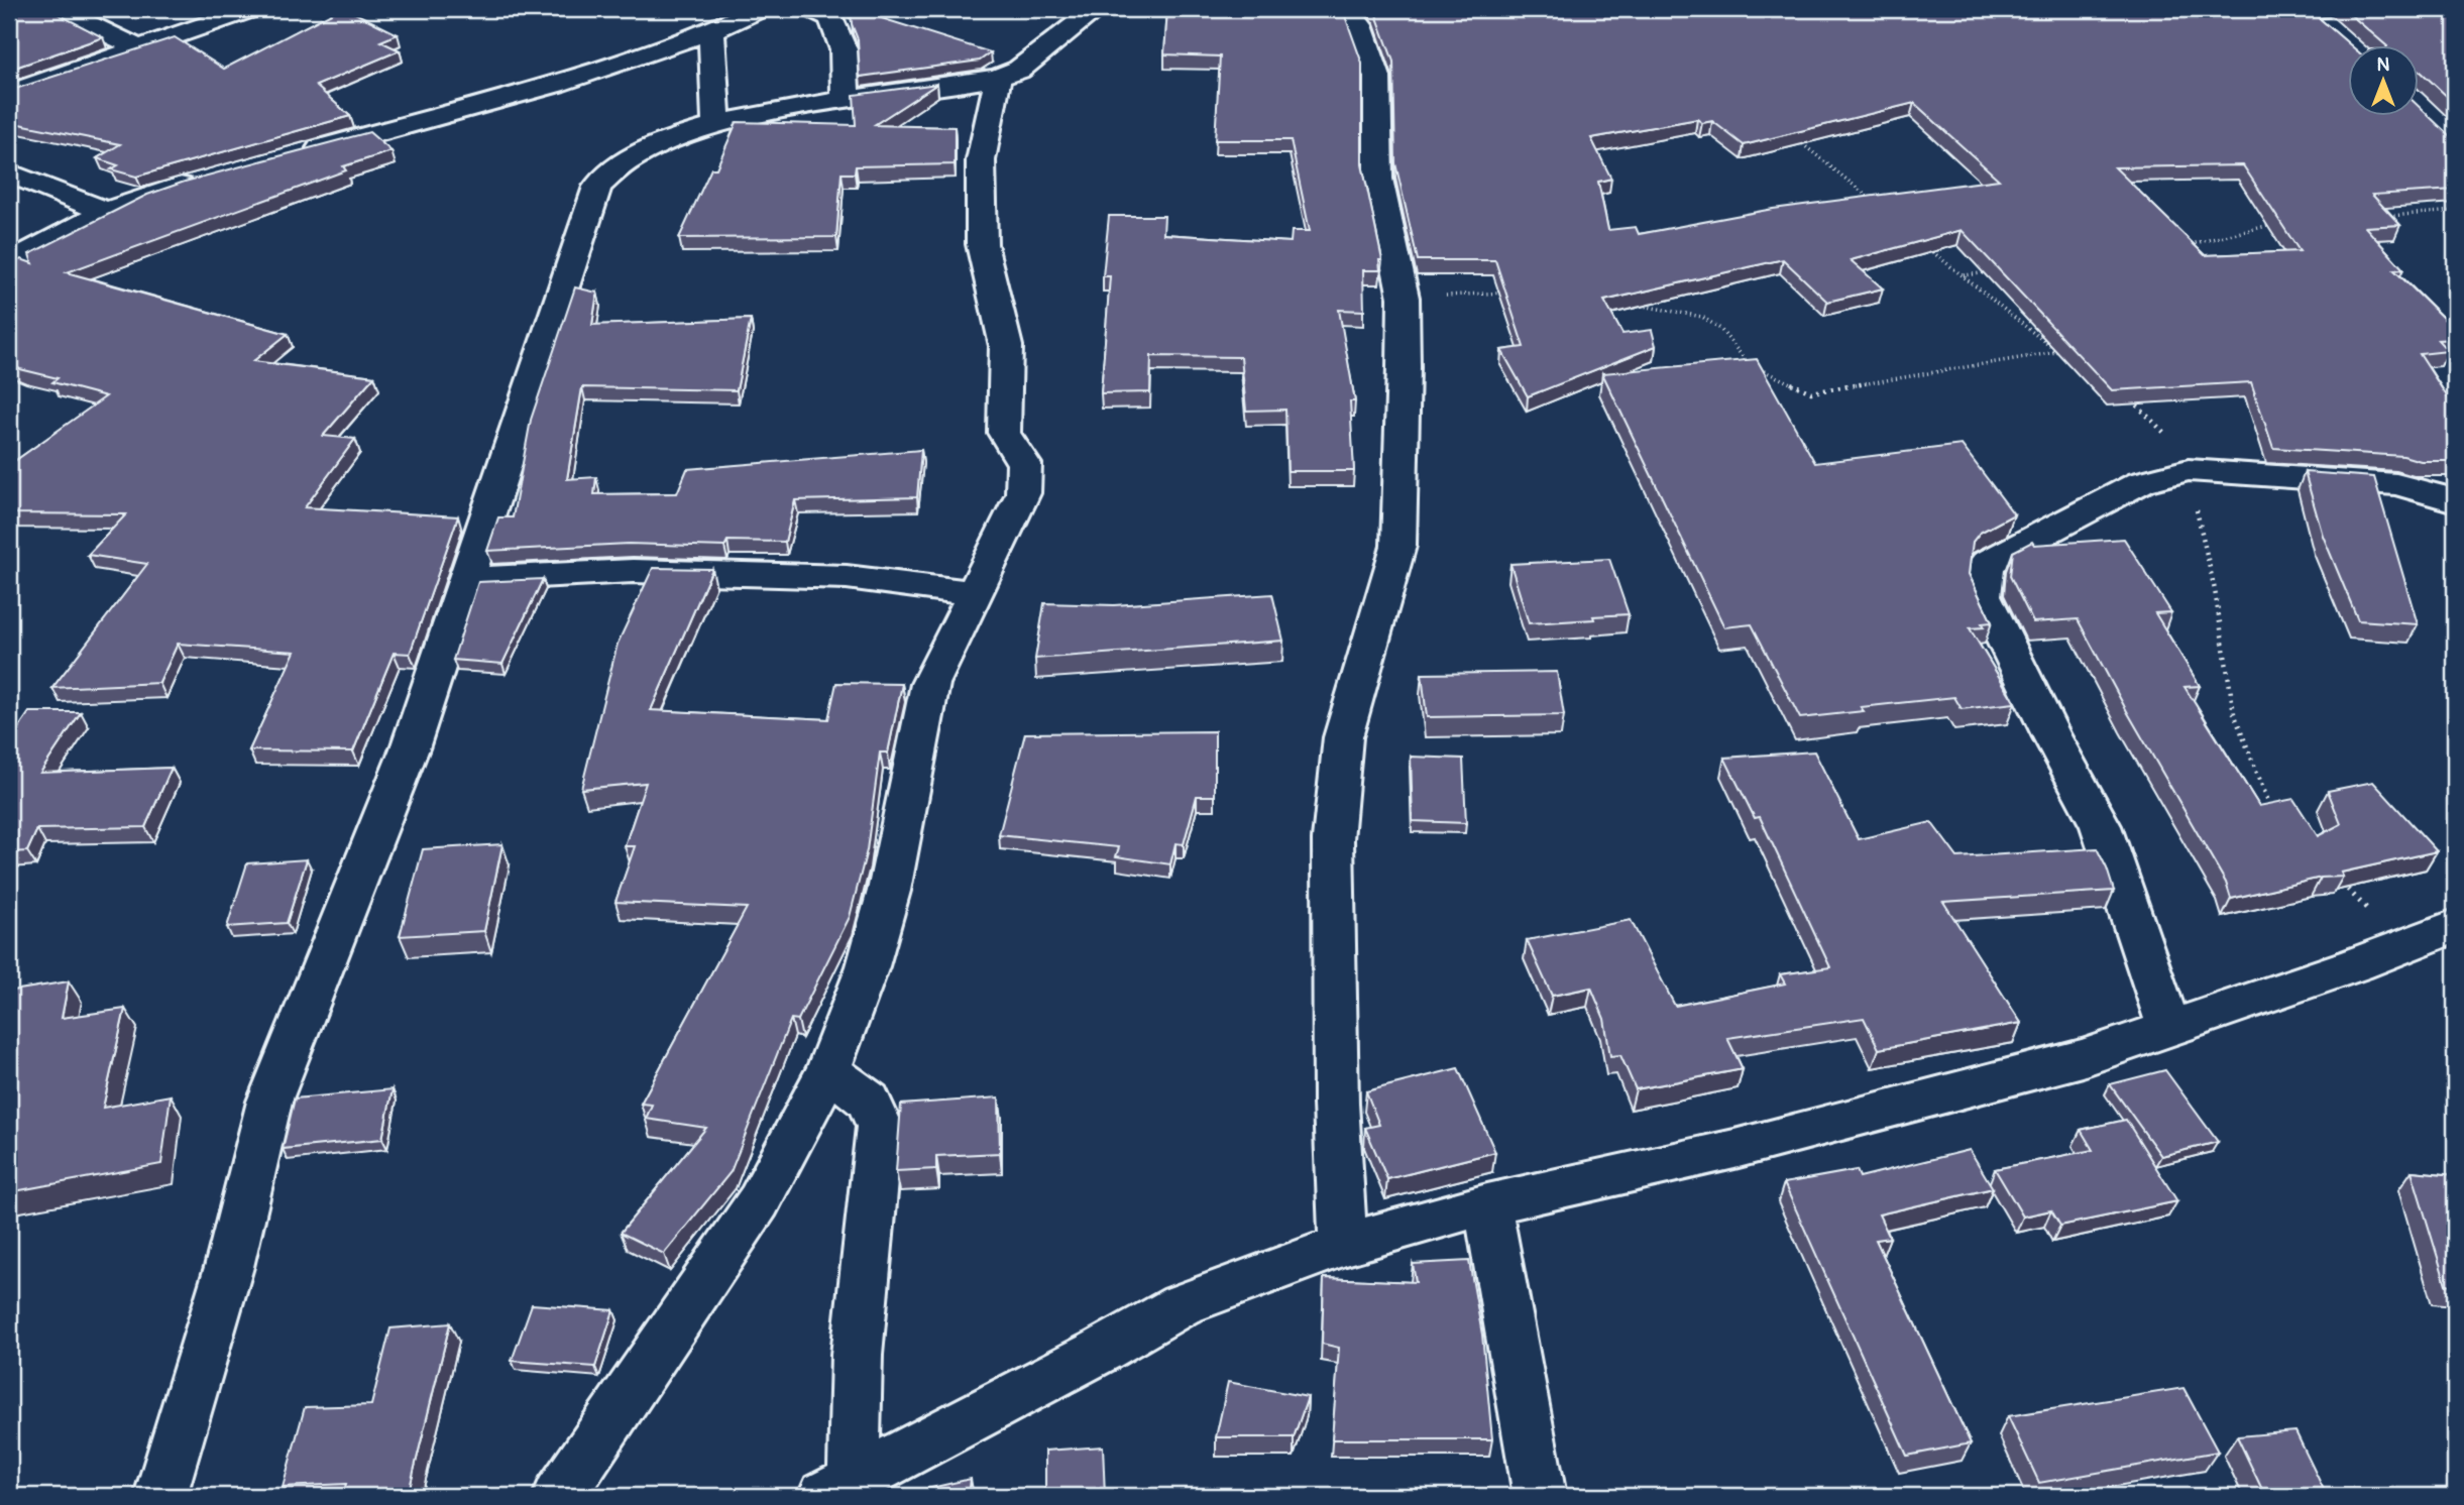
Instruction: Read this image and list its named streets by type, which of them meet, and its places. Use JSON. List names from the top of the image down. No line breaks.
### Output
{"north":"top"}
